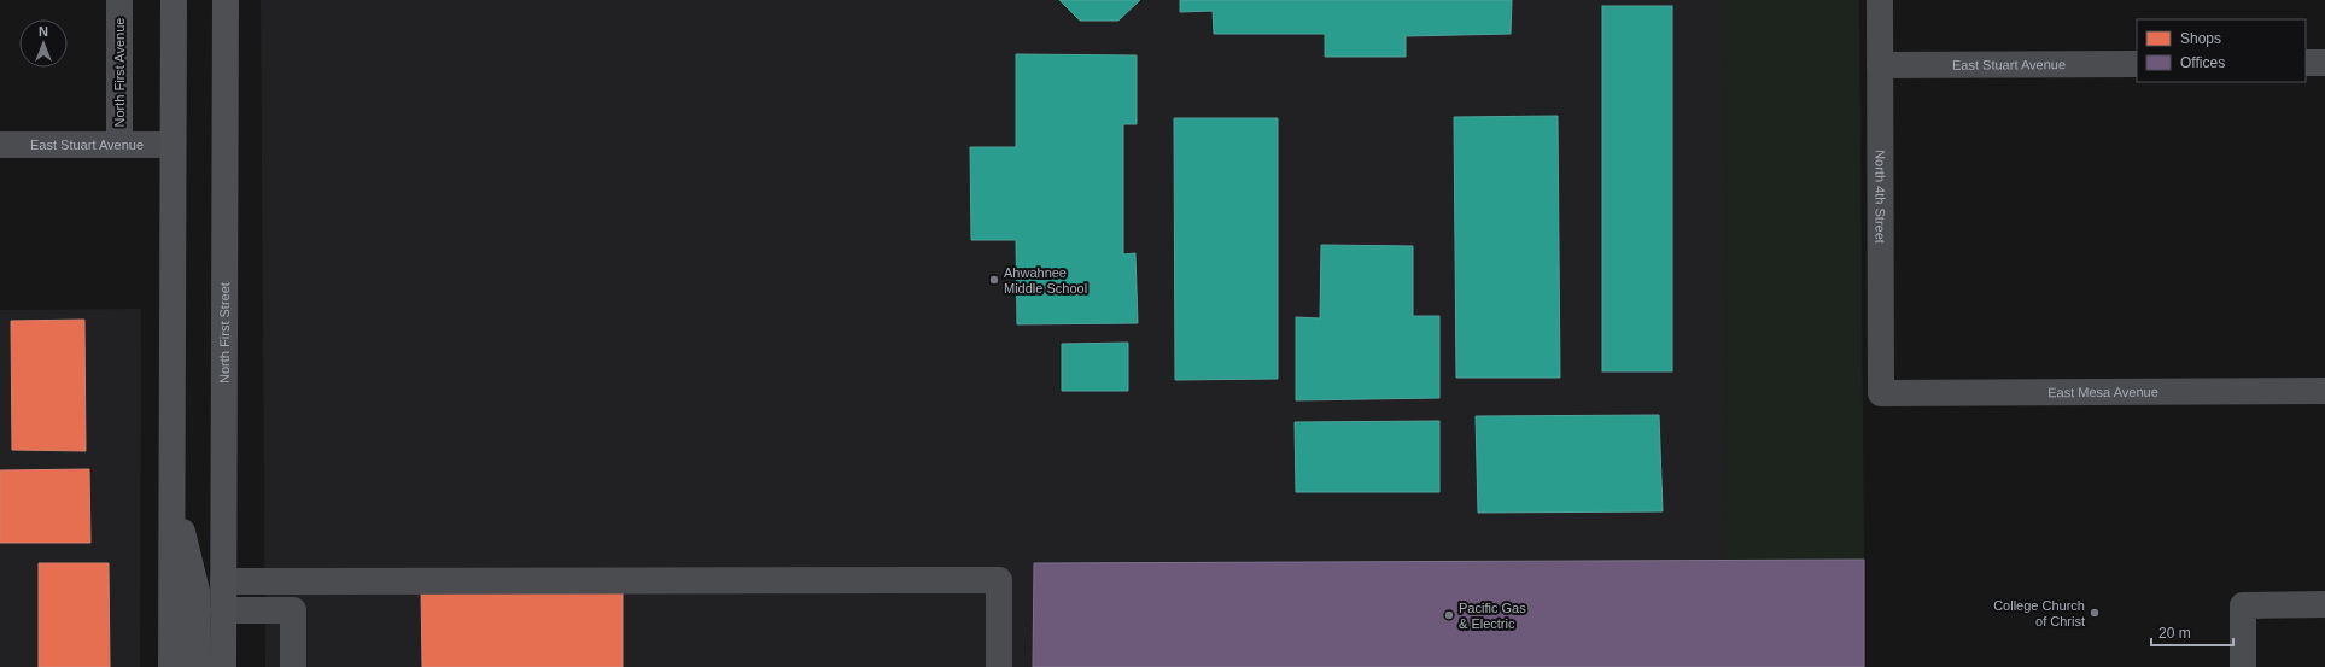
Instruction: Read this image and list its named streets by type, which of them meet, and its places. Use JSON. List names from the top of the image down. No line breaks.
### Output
{"streets":{"main road":["North First Street"],"street":["East Stuart Avenue","North First Avenue","North 4th Street","East Mesa Avenue"]},"crossings":[["East Stuart Avenue","North First Avenue"],["East Stuart Avenue","North 4th Street"],["North 4th Street","East Mesa Avenue"]],"places":["Ahwahnee Middle School","College Church of Christ","Pacific Gas & Electric"],"legend":["Shops","Offices"],"scale_bar":"20 m","north":"top"}
